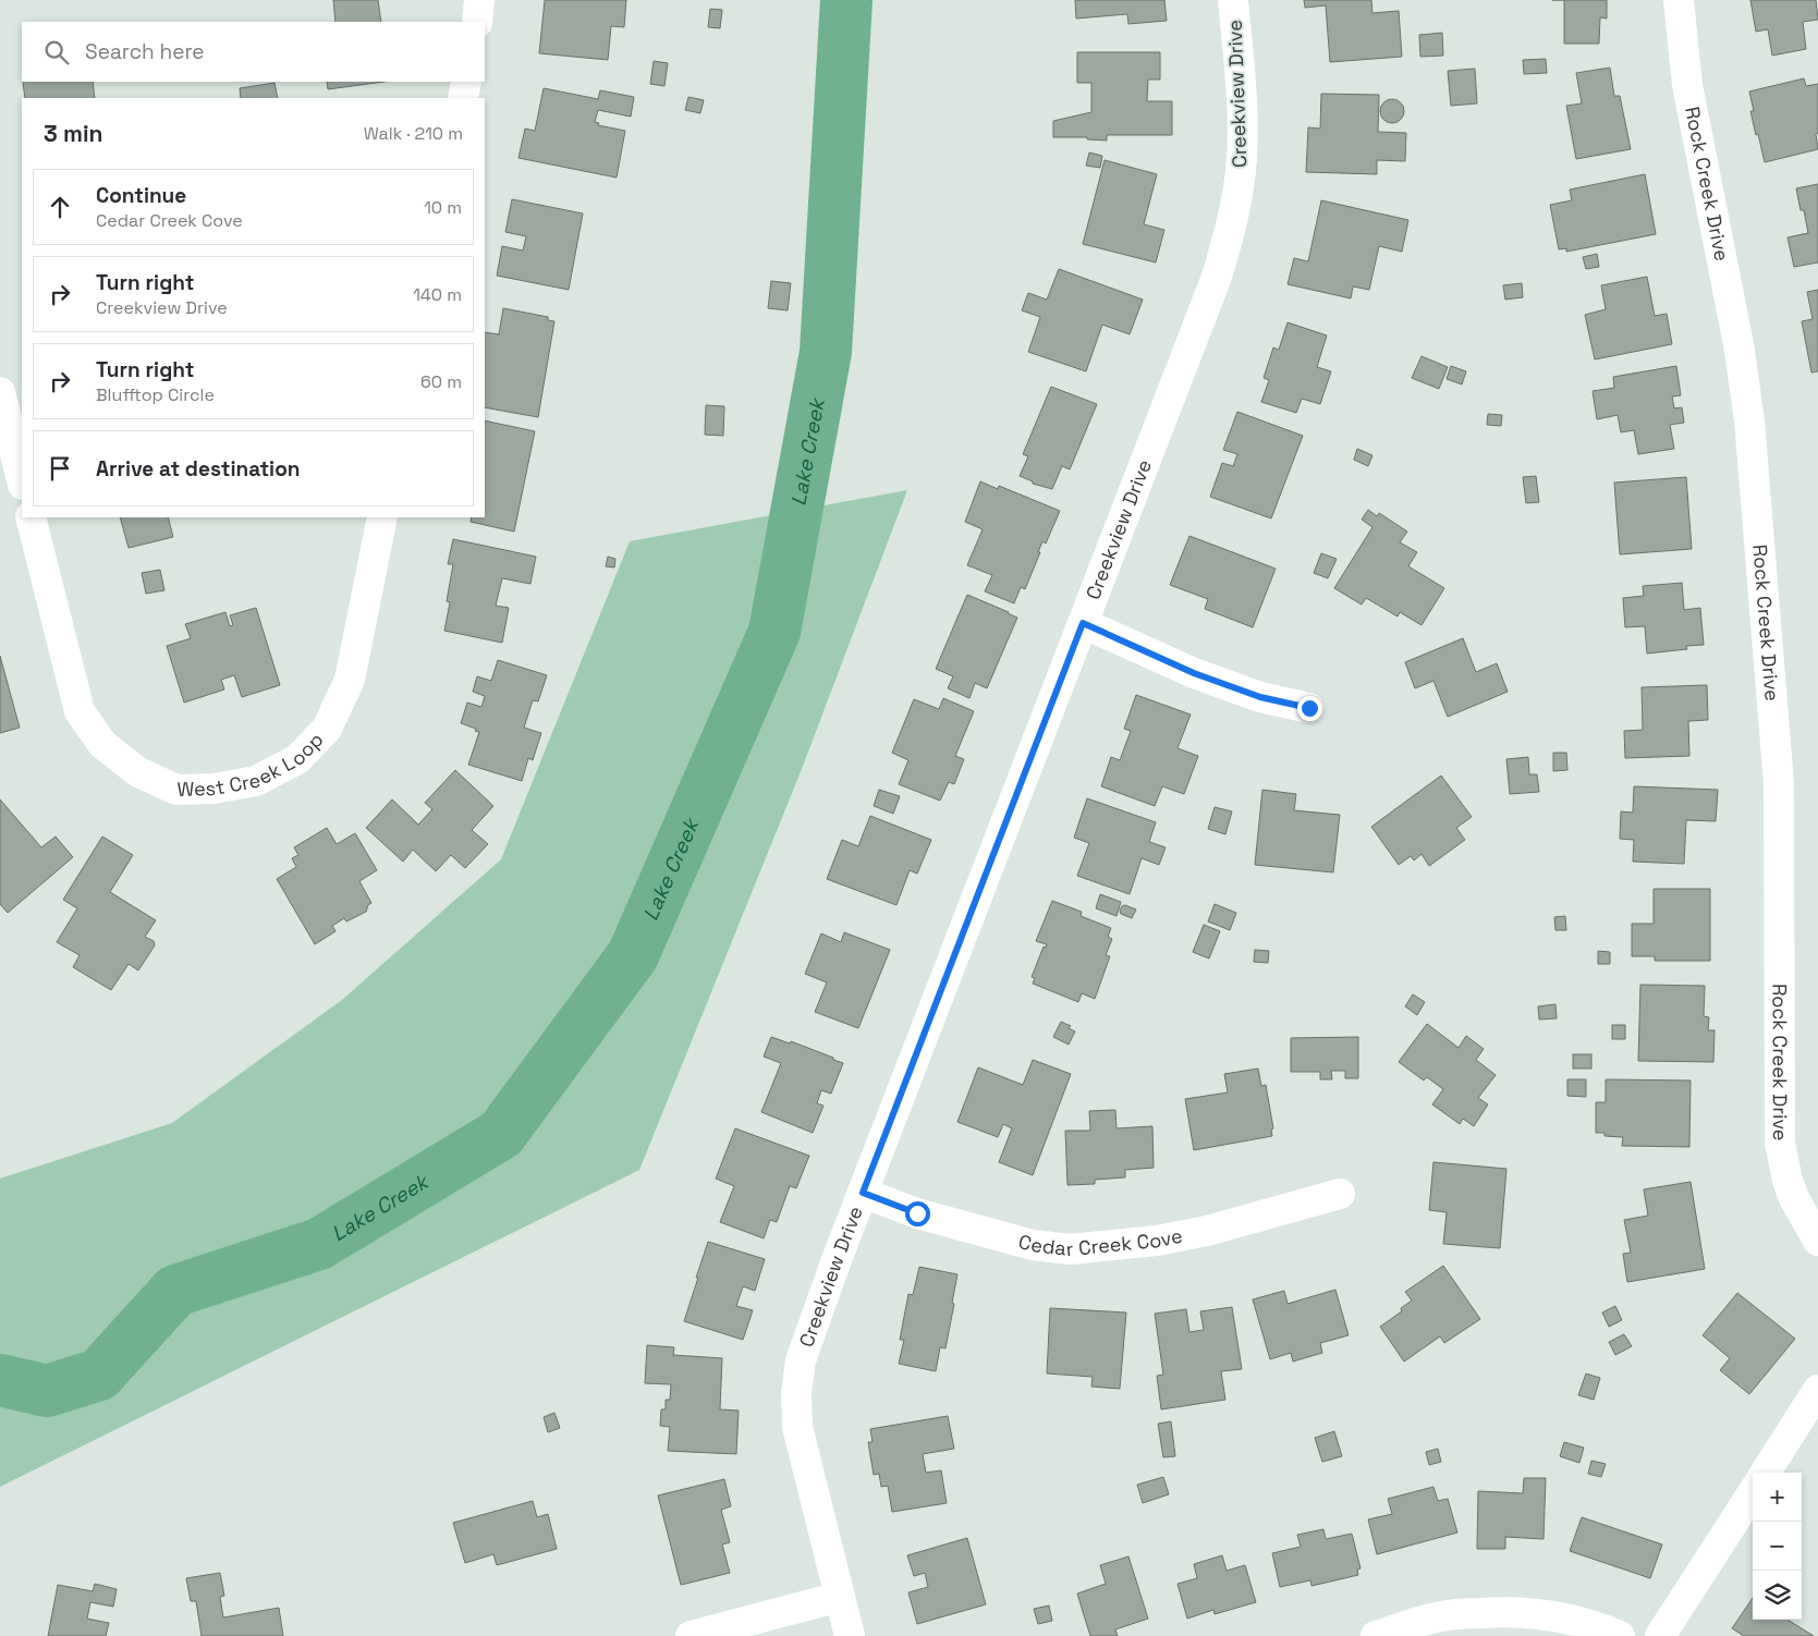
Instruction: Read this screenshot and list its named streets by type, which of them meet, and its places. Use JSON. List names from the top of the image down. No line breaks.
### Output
{"streets":{"street":["Creekview Drive","Rock Creek Drive","West Creek Loop","Cedar Creek Cove"]},"crossings":[["Creekview Drive","Cedar Creek Cove"]],"water":["Lake Creek"],"page":{"search":"Search here","heading":["3 min","Walk · 210 m"],"list":[["Continue","Cedar Creek Cove","10 m"],["Turn right","Creekview Drive","140 m"],["Turn right","Blufftop Circle","60 m"],"Arrive at destination"],"map_buttons":["+","−"]}}
